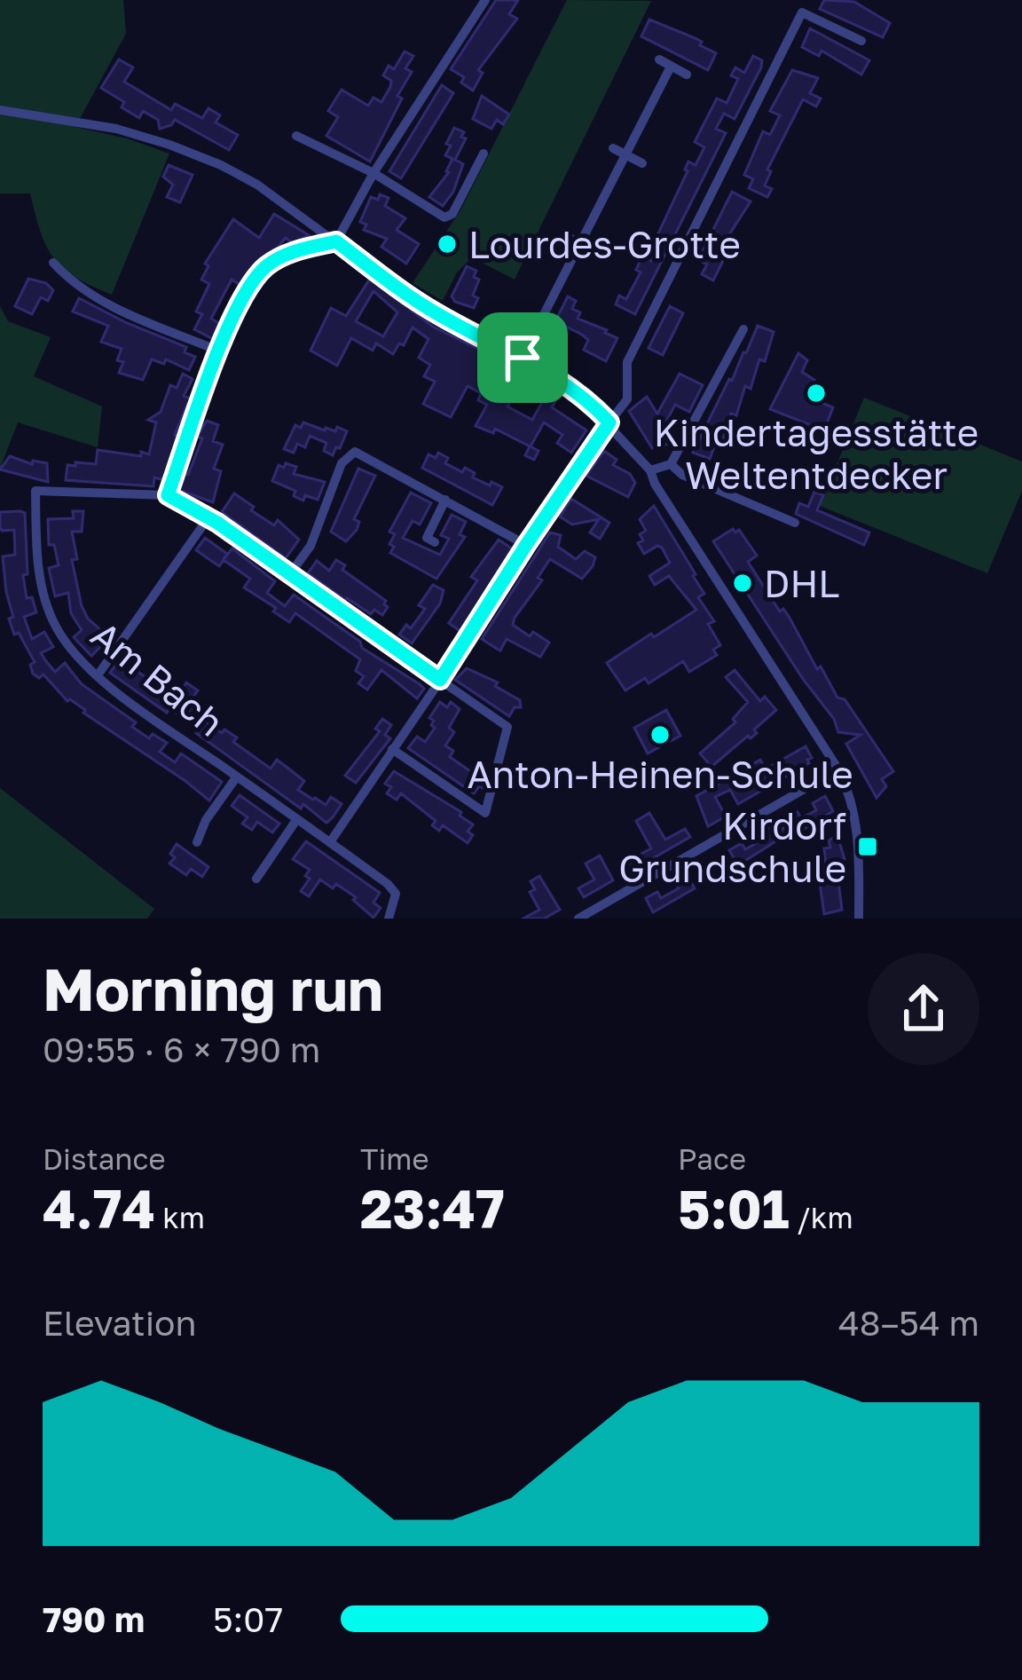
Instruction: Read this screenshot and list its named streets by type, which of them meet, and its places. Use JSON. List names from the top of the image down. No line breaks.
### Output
{"streets":{"street":["Am Bach"]},"places":{"other":["Lourdes-Grotte","Kindertagesstätte Weltentdecker","DHL","Anton-Heinen-Schule"],"transit":["Kirdorf Grundschule"]},"page":{"heading":["Morning run","09:55 · 6 × 790 m"],"stats":[["Distance","4.74 km"],["Time","23:47"],["Pace","5:01 /km"]],"chart":["Elevation","48–54 m"],"list":[{"name":"790 m","note":"5:07"}]}}
